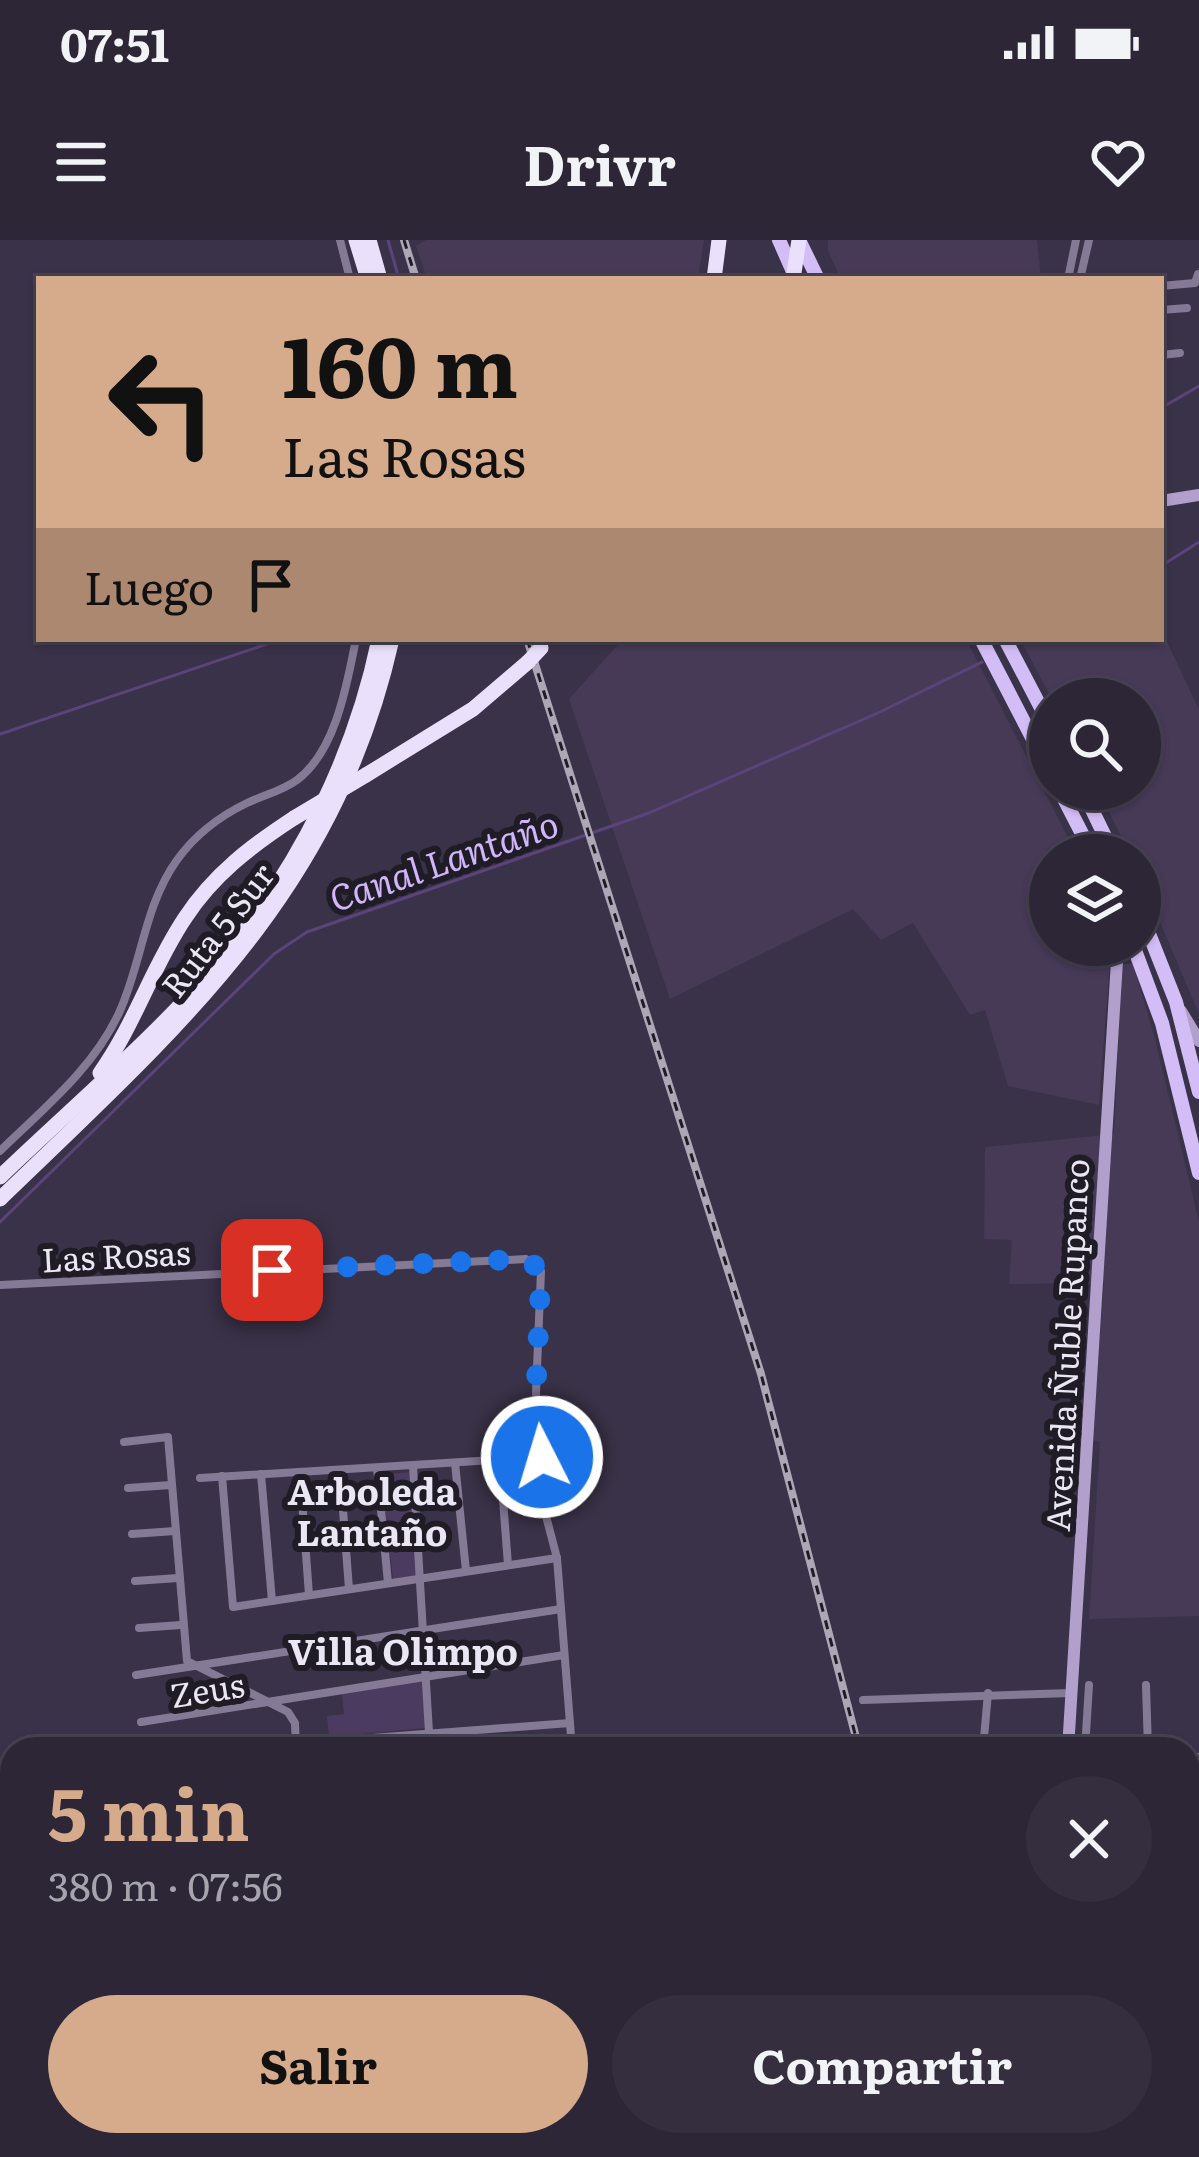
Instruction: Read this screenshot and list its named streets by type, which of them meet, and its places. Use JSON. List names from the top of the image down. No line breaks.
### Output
{"streets":{"highway":["Ruta 5 Sur"],"street":["Las Rosas","Avenida Ñuble Rupanco","Zeus"]},"crossings":[["Las Rosas","Zeus"]],"districts":["Arboleda Lantaño","Villa Olimpo"],"water":["Canal Lantaño"],"page":{"status":"07:51","header":"Drivr","turn":["160 m","Las Rosas"],"then":"Luego","heading":["5 min","380 m · 07:56"],"buttons":["Salir","Compartir"]}}
